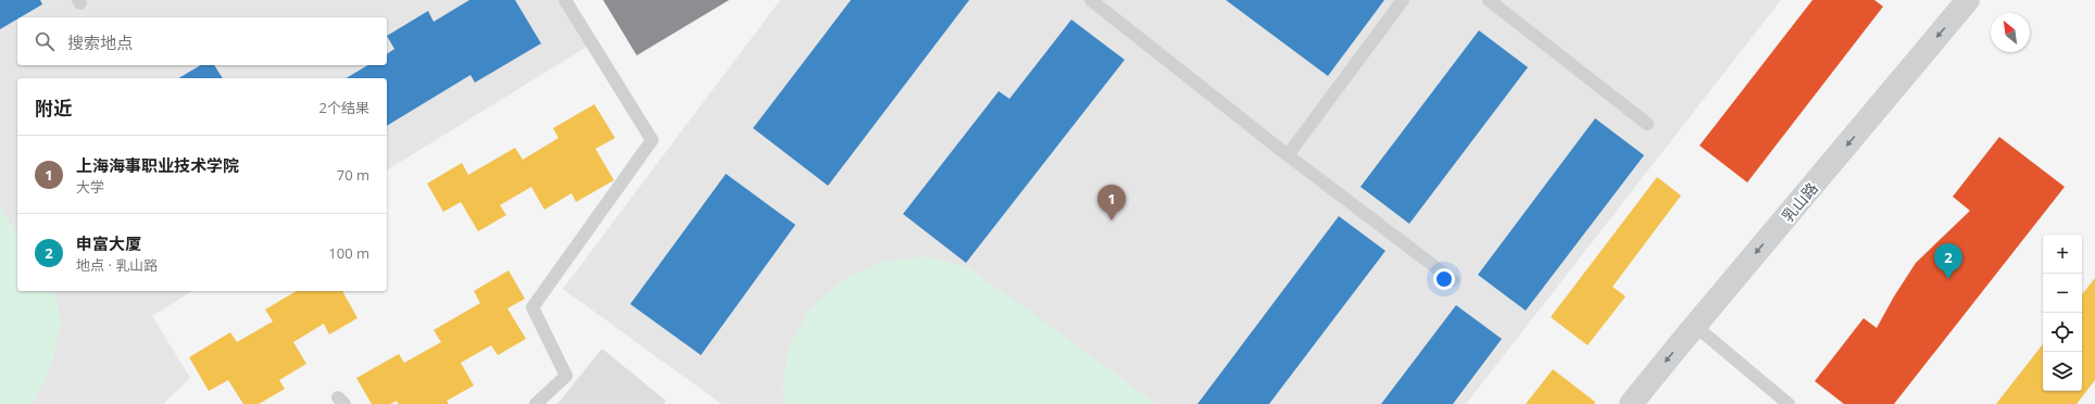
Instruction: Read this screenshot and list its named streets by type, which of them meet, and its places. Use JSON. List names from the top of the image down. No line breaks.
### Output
{"streets":{"street":["乳山路"]},"one_way":["乳山路"],"north":"top left","page":{"search":"搜索地点","heading":["附近","2个结果"],"list":[{"mark":"1","name":"上海海事职业技术学院","note":"大学","value":"70 m"},{"mark":"2","name":"申富大厦","note":"地点 · 乳山路","value":"100 m"}],"pins":["1","2"],"map_buttons":["+","−"]}}
